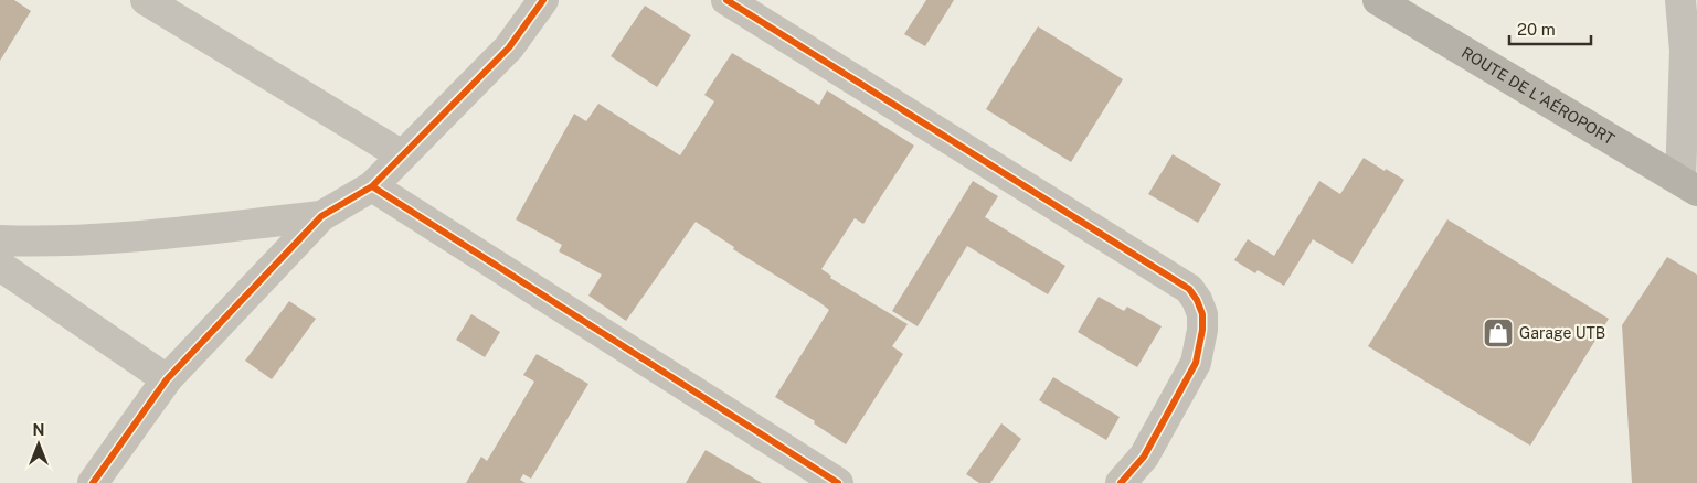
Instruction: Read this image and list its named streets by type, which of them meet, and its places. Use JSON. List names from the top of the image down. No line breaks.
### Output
{"streets":{"main road":["ROUTE DE L'AÉROPORT"]},"places":{"shop":["Garage UTB"]},"scale_bar":"20 m","north":"top"}
